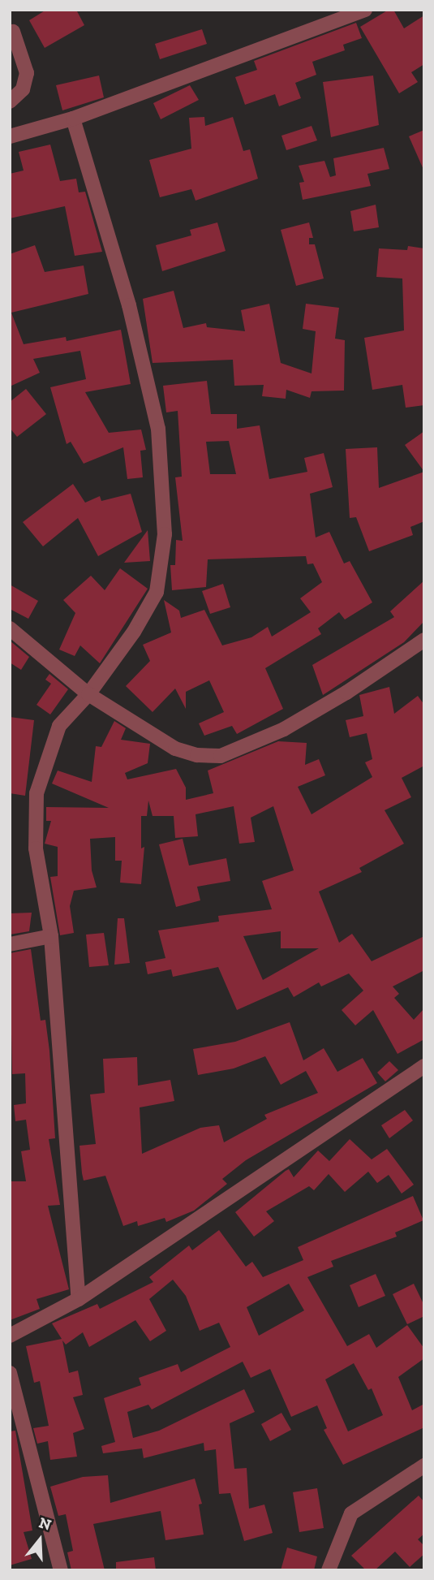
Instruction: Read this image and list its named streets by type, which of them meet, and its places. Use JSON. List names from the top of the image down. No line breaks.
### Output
{"north":"top"}
